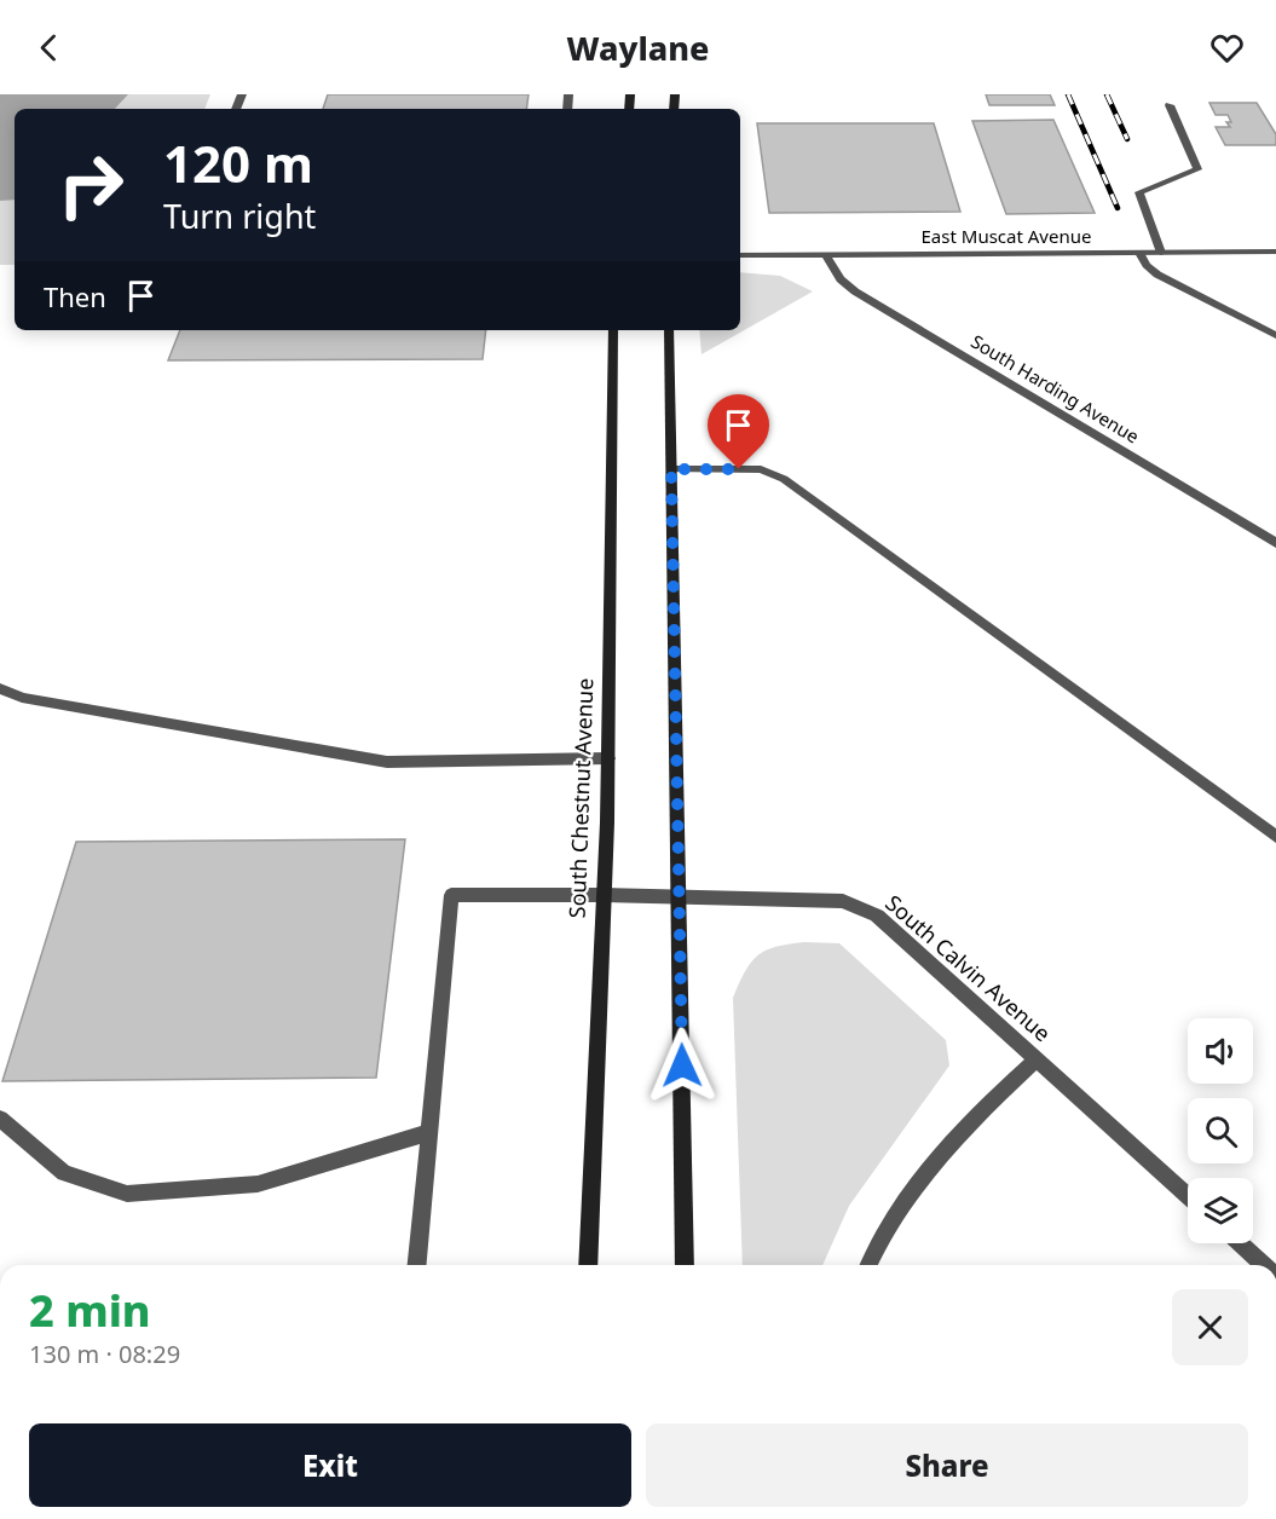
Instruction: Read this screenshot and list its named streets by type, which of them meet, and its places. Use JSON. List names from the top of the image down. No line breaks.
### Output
{"streets":{"main road":["South Chestnut Avenue"],"street":["East Muscat Avenue","South Harding Avenue","South Calvin Avenue"]},"crossings":[["East Muscat Avenue","South Harding Avenue"],["South Chestnut Avenue","South Calvin Avenue"]],"page":{"header":"Waylane","turn":["120 m","Turn right"],"then":"Then","heading":["2 min","130 m · 08:29"],"buttons":["Exit","Share"]}}
